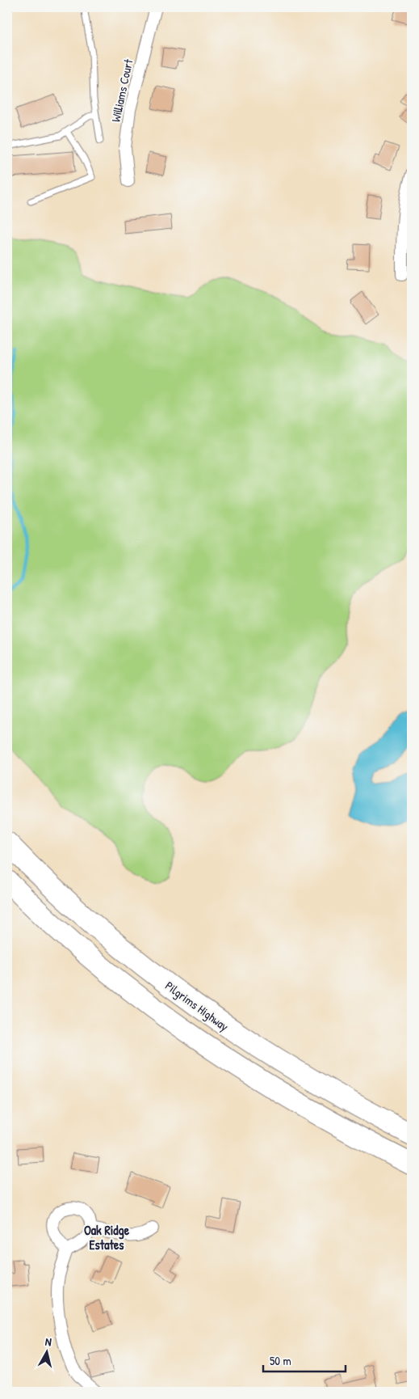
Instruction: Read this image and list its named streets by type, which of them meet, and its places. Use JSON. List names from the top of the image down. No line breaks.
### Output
{"streets":{"highway":["Pilgrims Highway"],"street":["Williams Court"]},"districts":["Oak Ridge Estates"],"scale_bar":"50 m","north":"top"}
